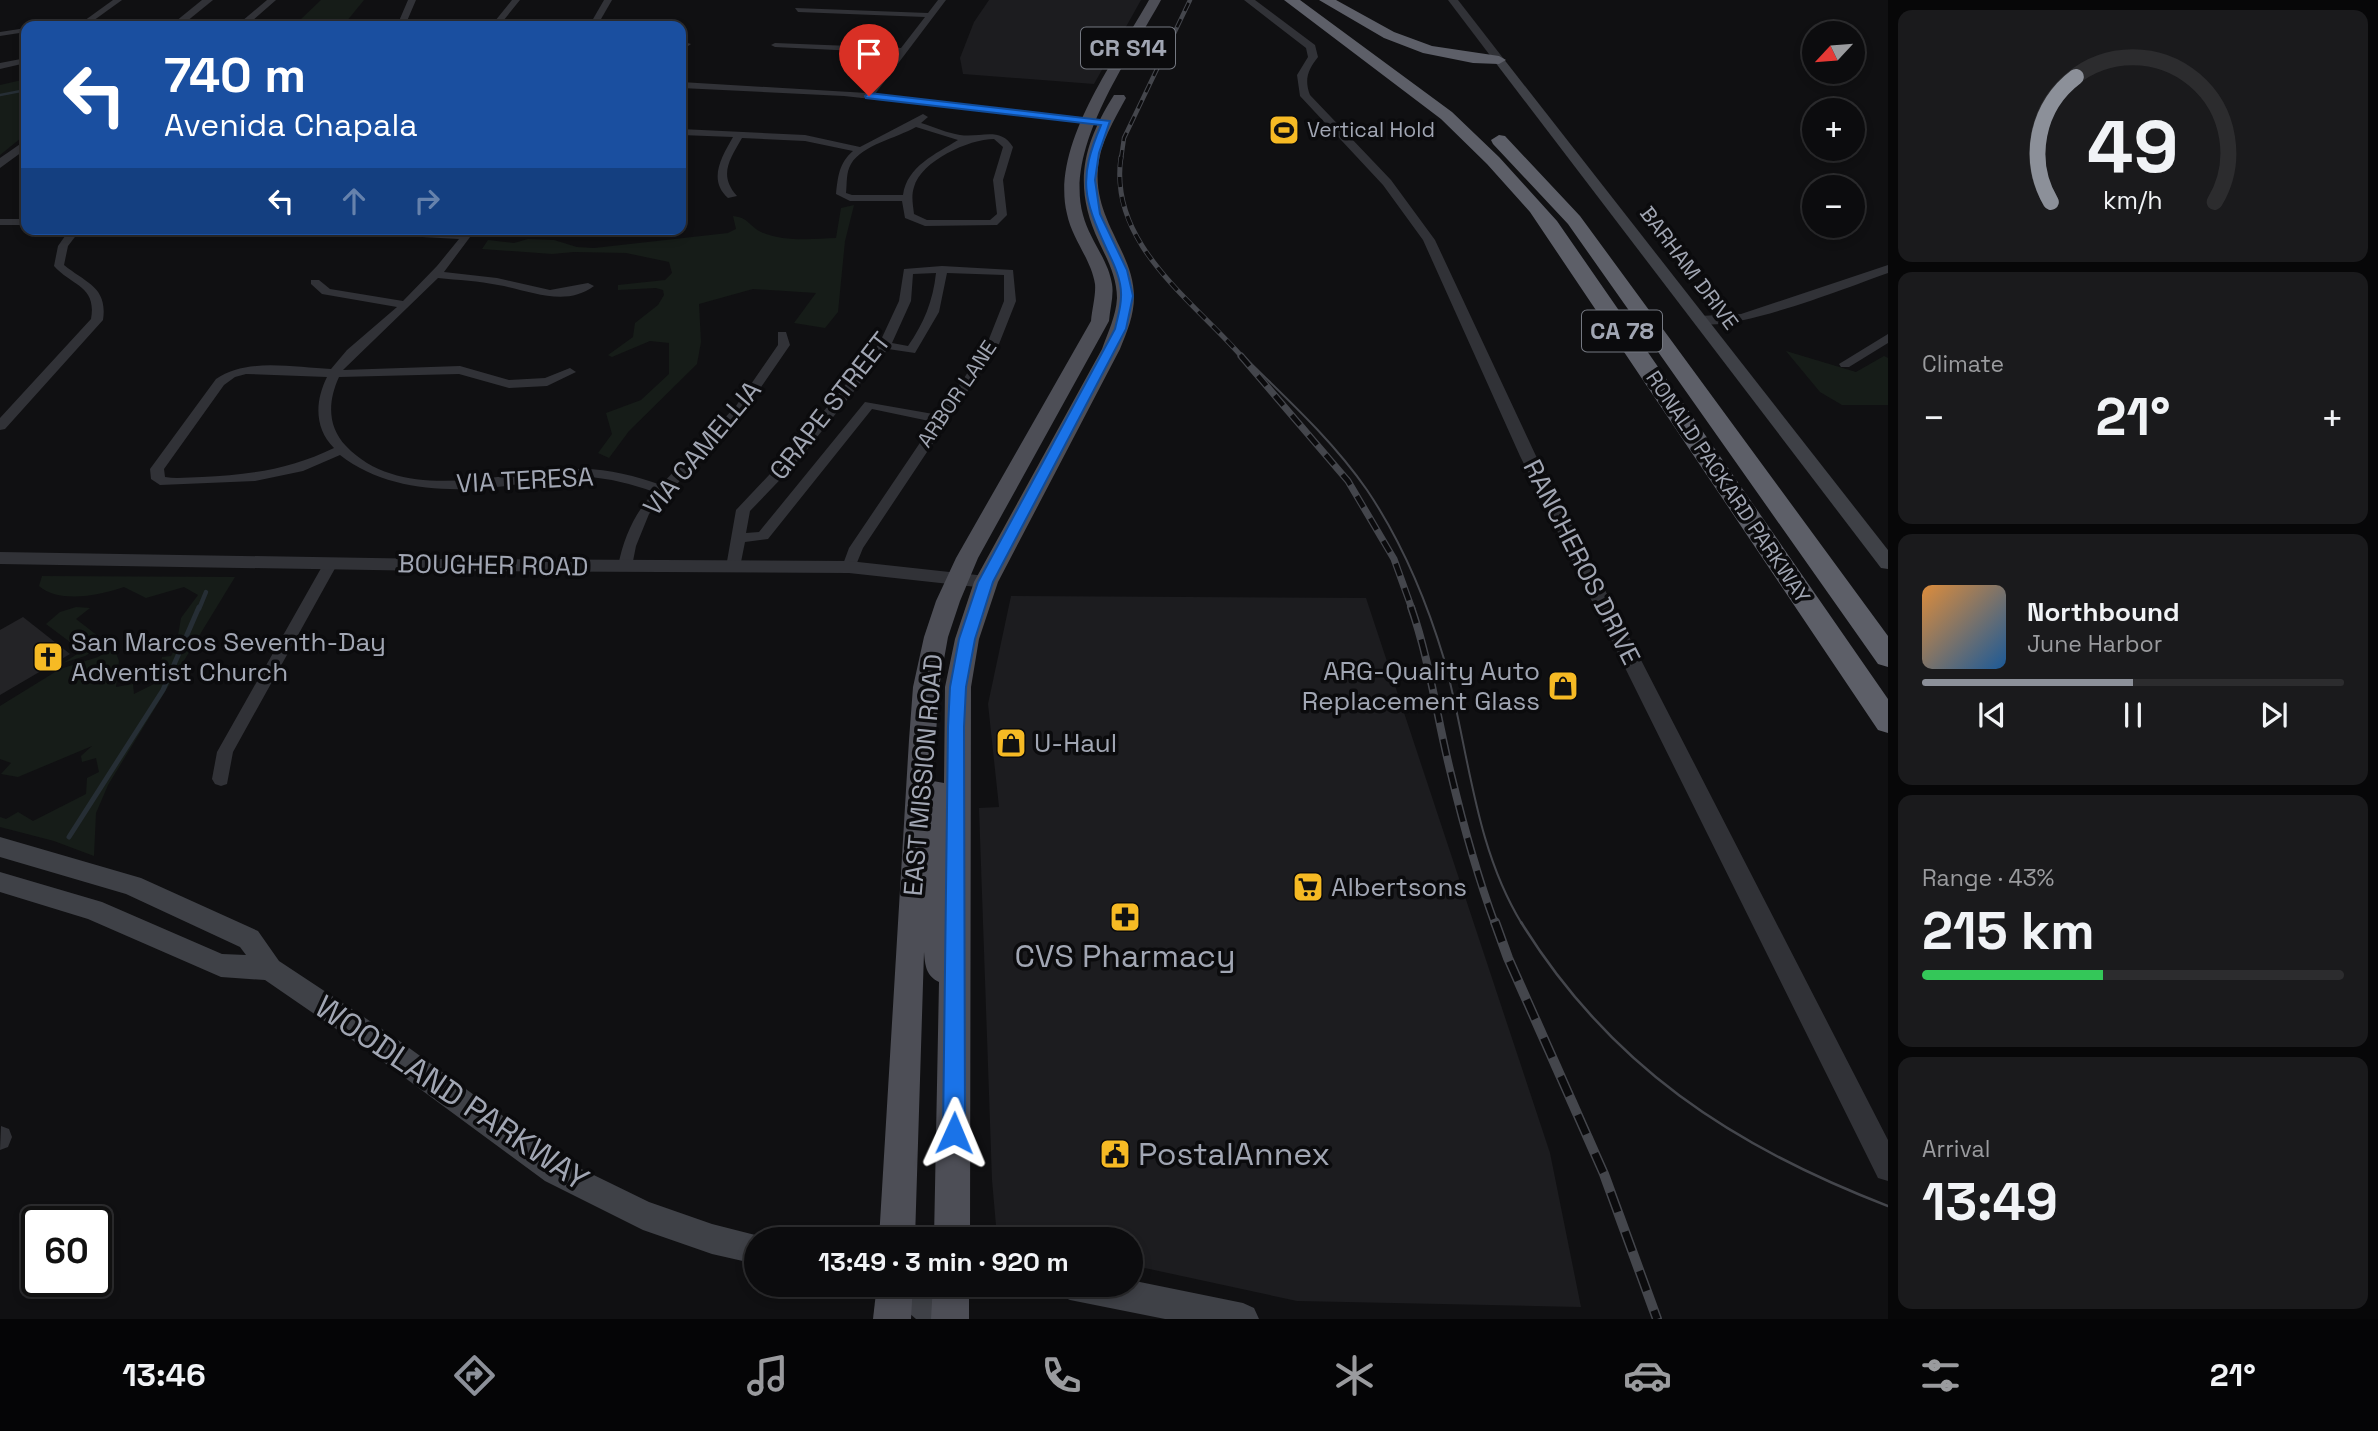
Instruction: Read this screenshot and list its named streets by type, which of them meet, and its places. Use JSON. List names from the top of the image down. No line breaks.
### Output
{"streets":{"highway":["CA 78","RONALD PACKARD PARKWAY"],"main road":["CR S14","BARHAM DRIVE","EAST MISSION ROAD","WOODLAND PARKWAY"],"street":["ARBOR LANE","GRAPE STREET","VIA CAMELLIA","VIA TERESA","RANCHEROS DRIVE","BOUGHER ROAD"]},"crossings":[["ARBOR LANE","GRAPE STREET"],["ARBOR LANE","BOUGHER ROAD"],["GRAPE STREET","BOUGHER ROAD"],["VIA CAMELLIA","VIA TERESA"],["VIA CAMELLIA","BOUGHER ROAD"],["BOUGHER ROAD","EAST MISSION ROAD"]],"places":{"sports":["Vertical Hold"],"church":["San Marcos Seventh-Day Adventist Church"],"shop":["ARG-Quality Auto Replacement Glass","U-Haul"],"supermarket":["Albertsons"],"pharmacy":["CVS Pharmacy"],"public building":["PostalAnnex"]},"north":"bottom left","page":{"map_buttons":["+","−"],"turn":["740 m","Avenida Chapala"],"tile":["Climate",["Range · 43%","215 km"],["Arrival","13:49"]],"heat":["−","21°","+"],"song":["Northbound","June Harbor"],"limit":"60","trip":"13:49 · 3 min · 920 m","tabs":["13:46","21°"],"gauge":["49","km/h"]}}
